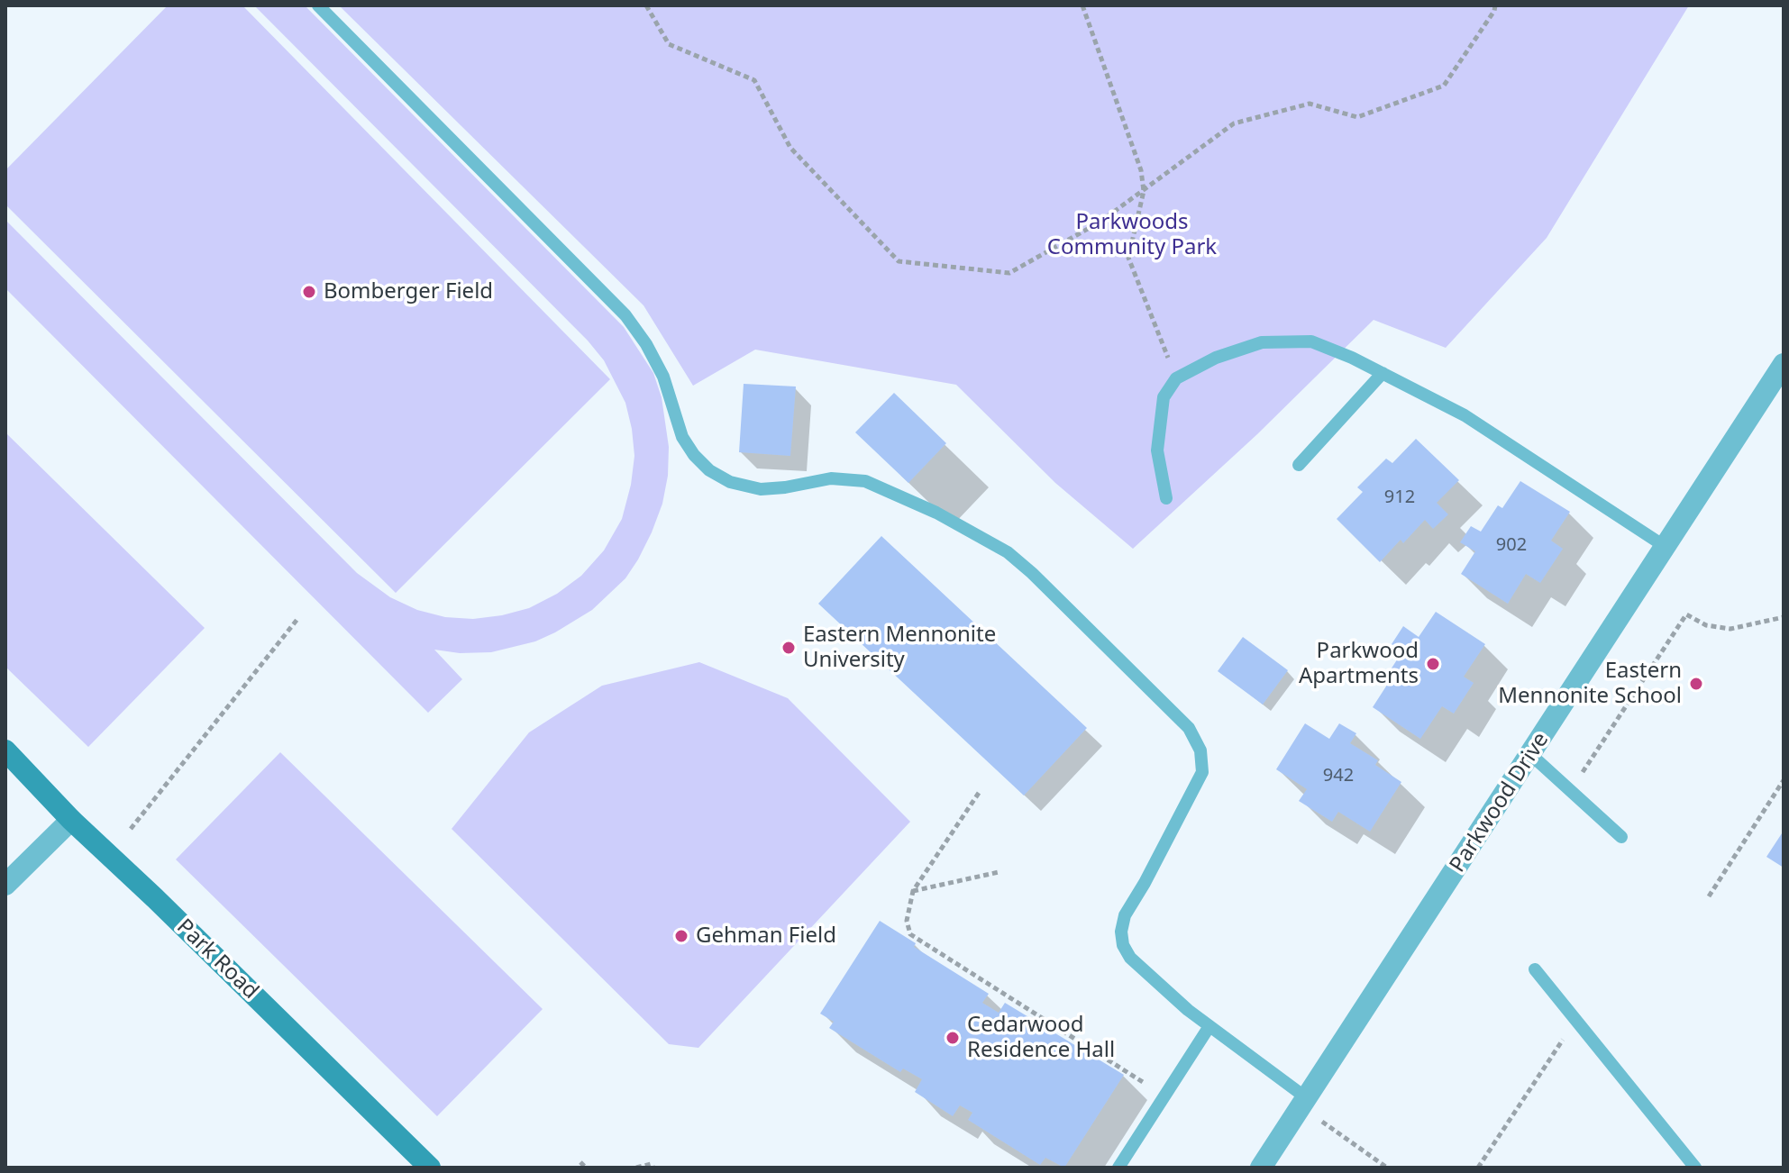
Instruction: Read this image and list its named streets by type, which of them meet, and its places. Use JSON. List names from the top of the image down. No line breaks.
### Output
{"streets":{"street":["Parkwood Drive","Park Road"]},"parks":["Parkwoods Community Park"],"places":["Bomberger Field","Eastern Mennonite University","Parkwood Apartments","Eastern Mennonite School","Gehman Field","Cedarwood Residence Hall"],"house_numbers":["912","902","942"]}
